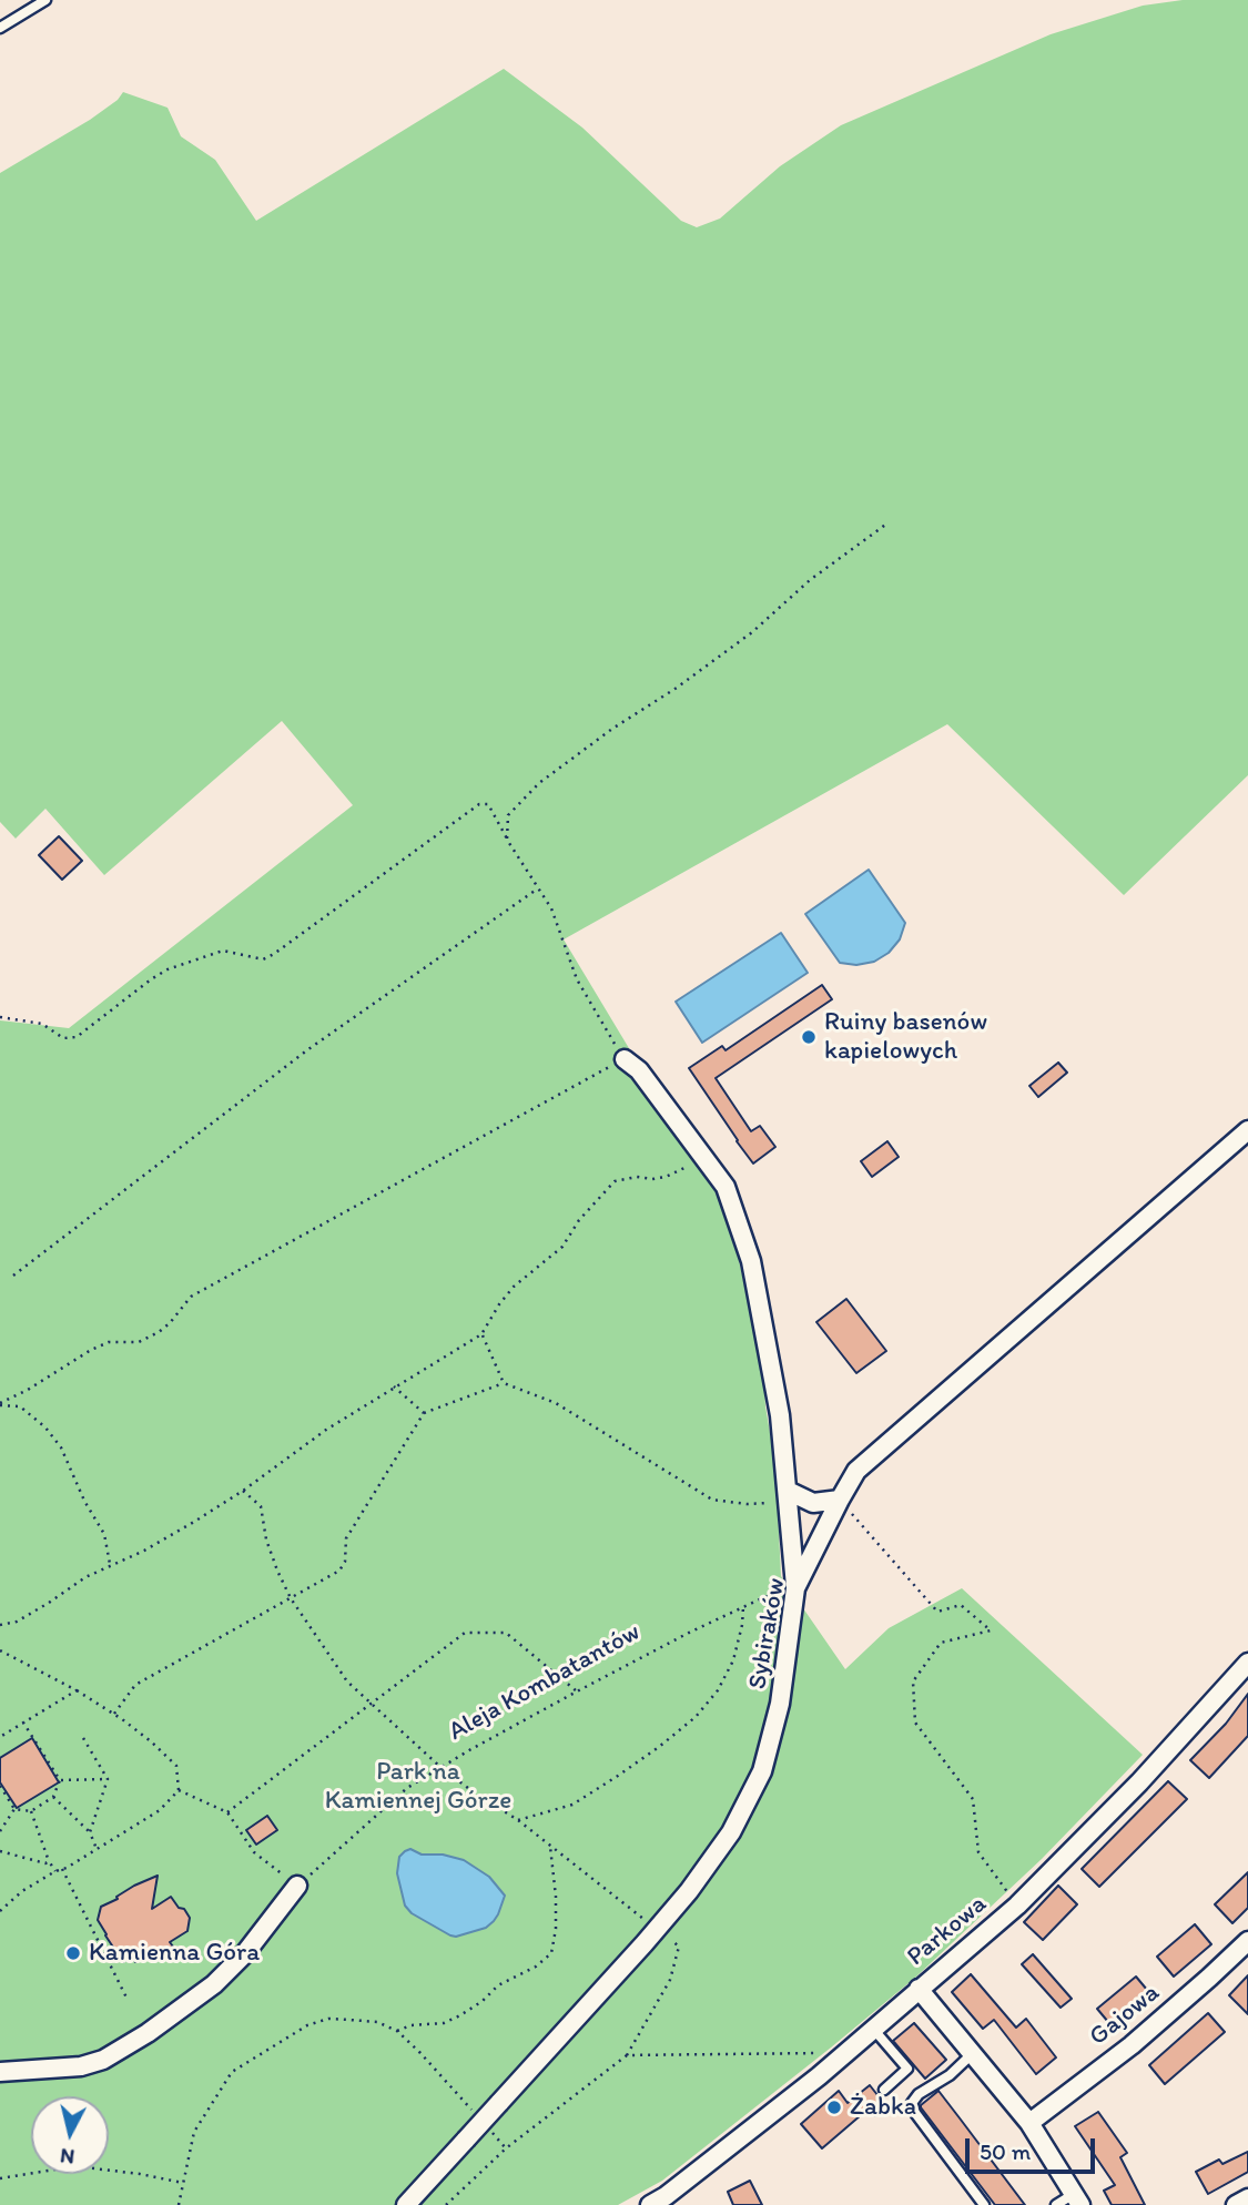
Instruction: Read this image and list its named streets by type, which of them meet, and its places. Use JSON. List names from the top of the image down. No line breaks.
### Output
{"streets":{"street":["Sybiraków","Parkowa","Gajowa"],"path":["Aleja Kombatantów"]},"crossings":[["Sybiraków","Aleja Kombatantów"]],"parks":["Park na Kamiennej Górze"],"places":["Ruiny basenów kapielowych","Kamienna Góra","Żabka"],"scale_bar":"50 m","north":"bottom"}
